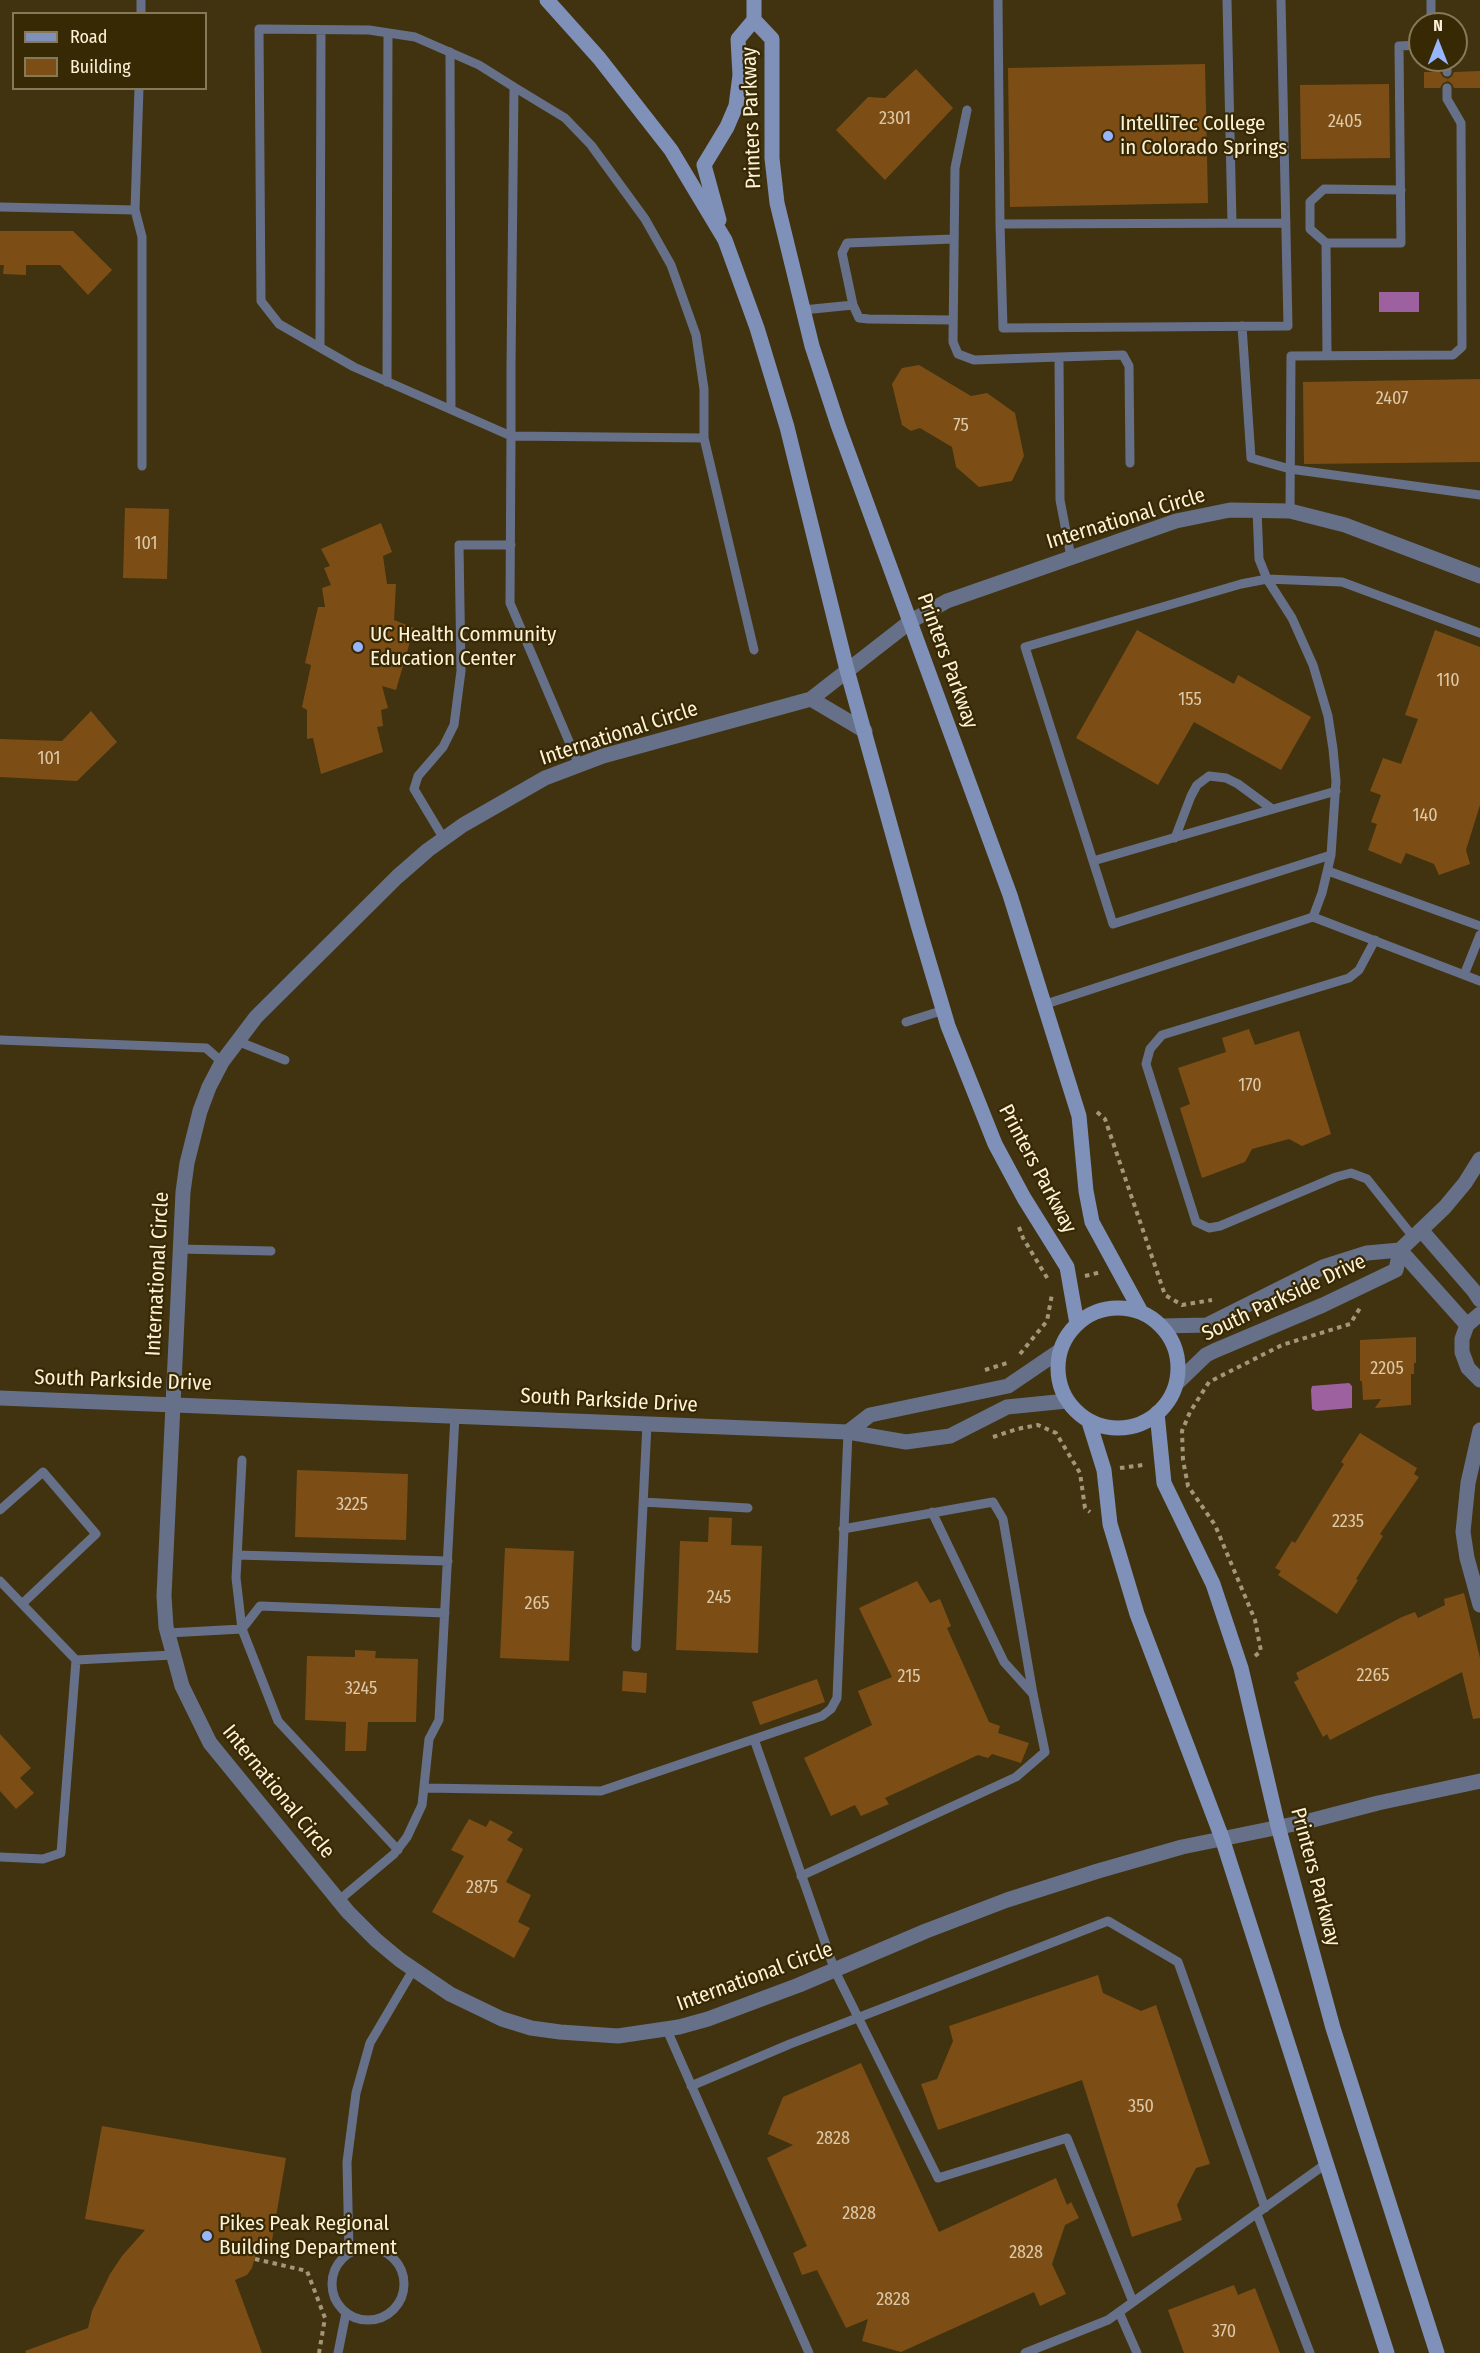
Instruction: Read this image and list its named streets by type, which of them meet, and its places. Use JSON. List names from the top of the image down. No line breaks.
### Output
{"streets":{"main road":["Printers Parkway","South Parkside Drive"],"street":["International Circle"]},"crossings":[["Printers Parkway","International Circle"],["Printers Parkway","South Parkside Drive"],["International Circle","South Parkside Drive"]],"places":["IntelliTec College in Colorado Springs","UC Health Community Education Center","Pikes Peak Regional Building Department"],"house_numbers":["2301","2405","2407","75","101","110","155","101","140","170","2205","3225","2235","245","265","2265","215","3245","2875","350","2828","2828","2828","2828","370"],"legend":["Road","Building"],"north":"top"}
